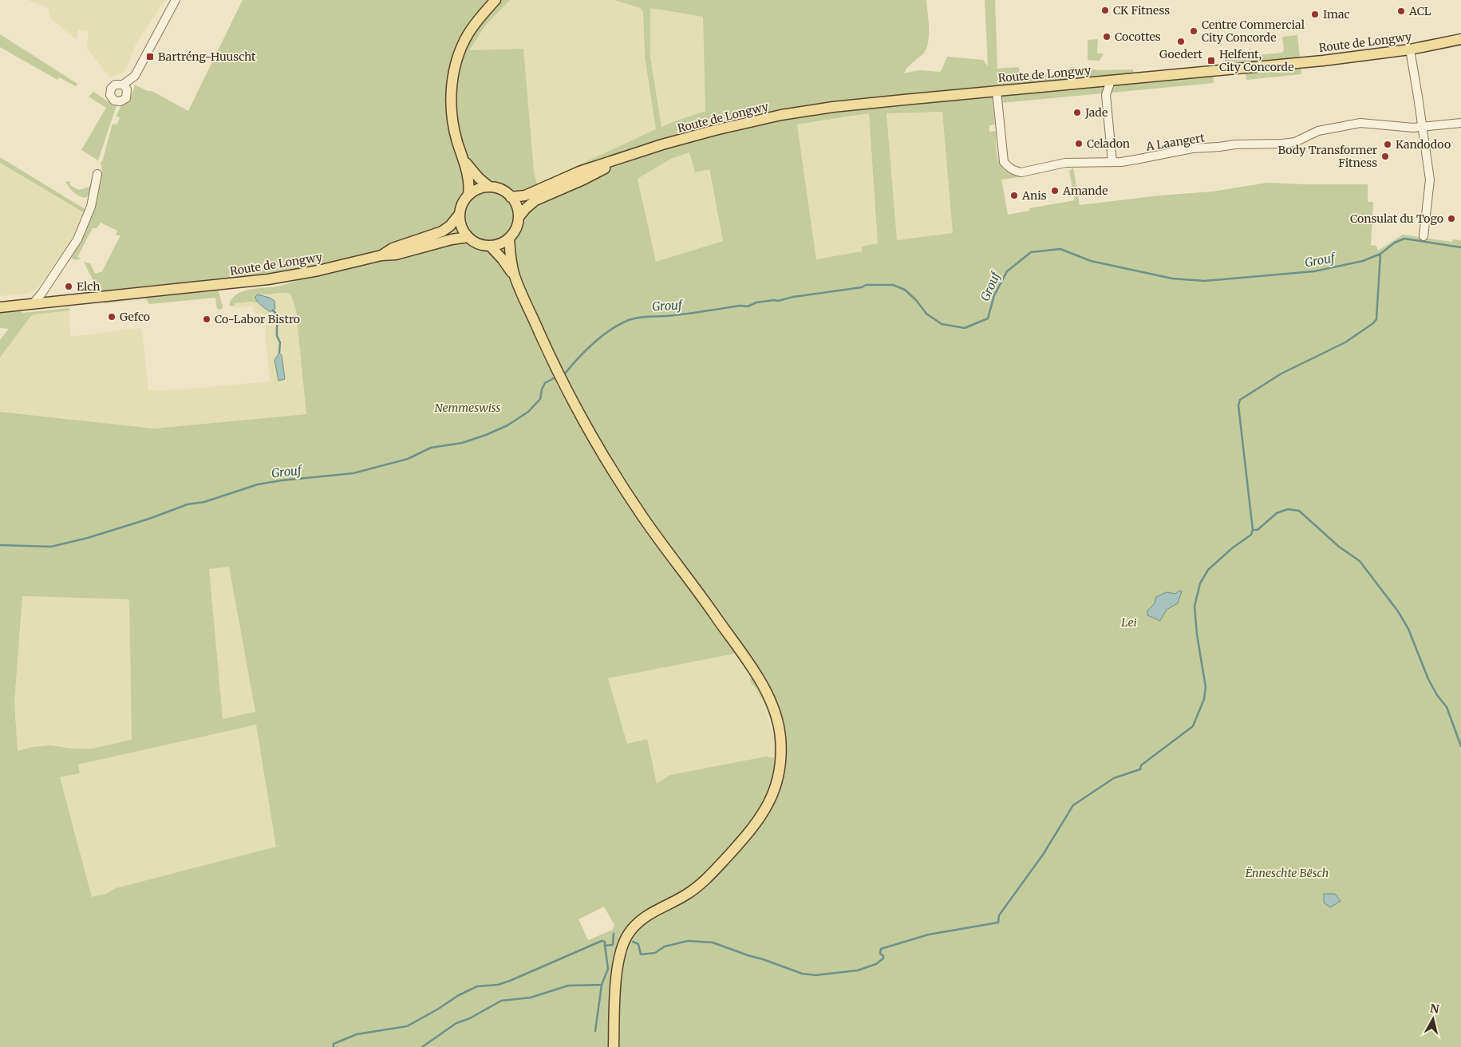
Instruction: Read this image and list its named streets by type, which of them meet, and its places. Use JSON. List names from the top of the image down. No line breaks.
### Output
{"streets":{"main road":["Route de Longwy"],"street":["A Laangert"]},"crossings":[["Route de Longwy","A Laangert"]],"water":["Grouf"],"parks":["Nemmeswiss","Lei","Ënneschte Bësch"],"places":{"other":["CK Fitness","ACL","Imac","Centre Commercial City Concorde","Cocottes","Goedert","Jade","Celadon","Kandodoo","Body Transformer Fitness","Amande","Anis","Consulat du Togo","Elch","Gefco","Co-Labor Bistro"],"transit":["Bartréng-Huuscht","Helfent, City Concorde"]},"north":"top"}
